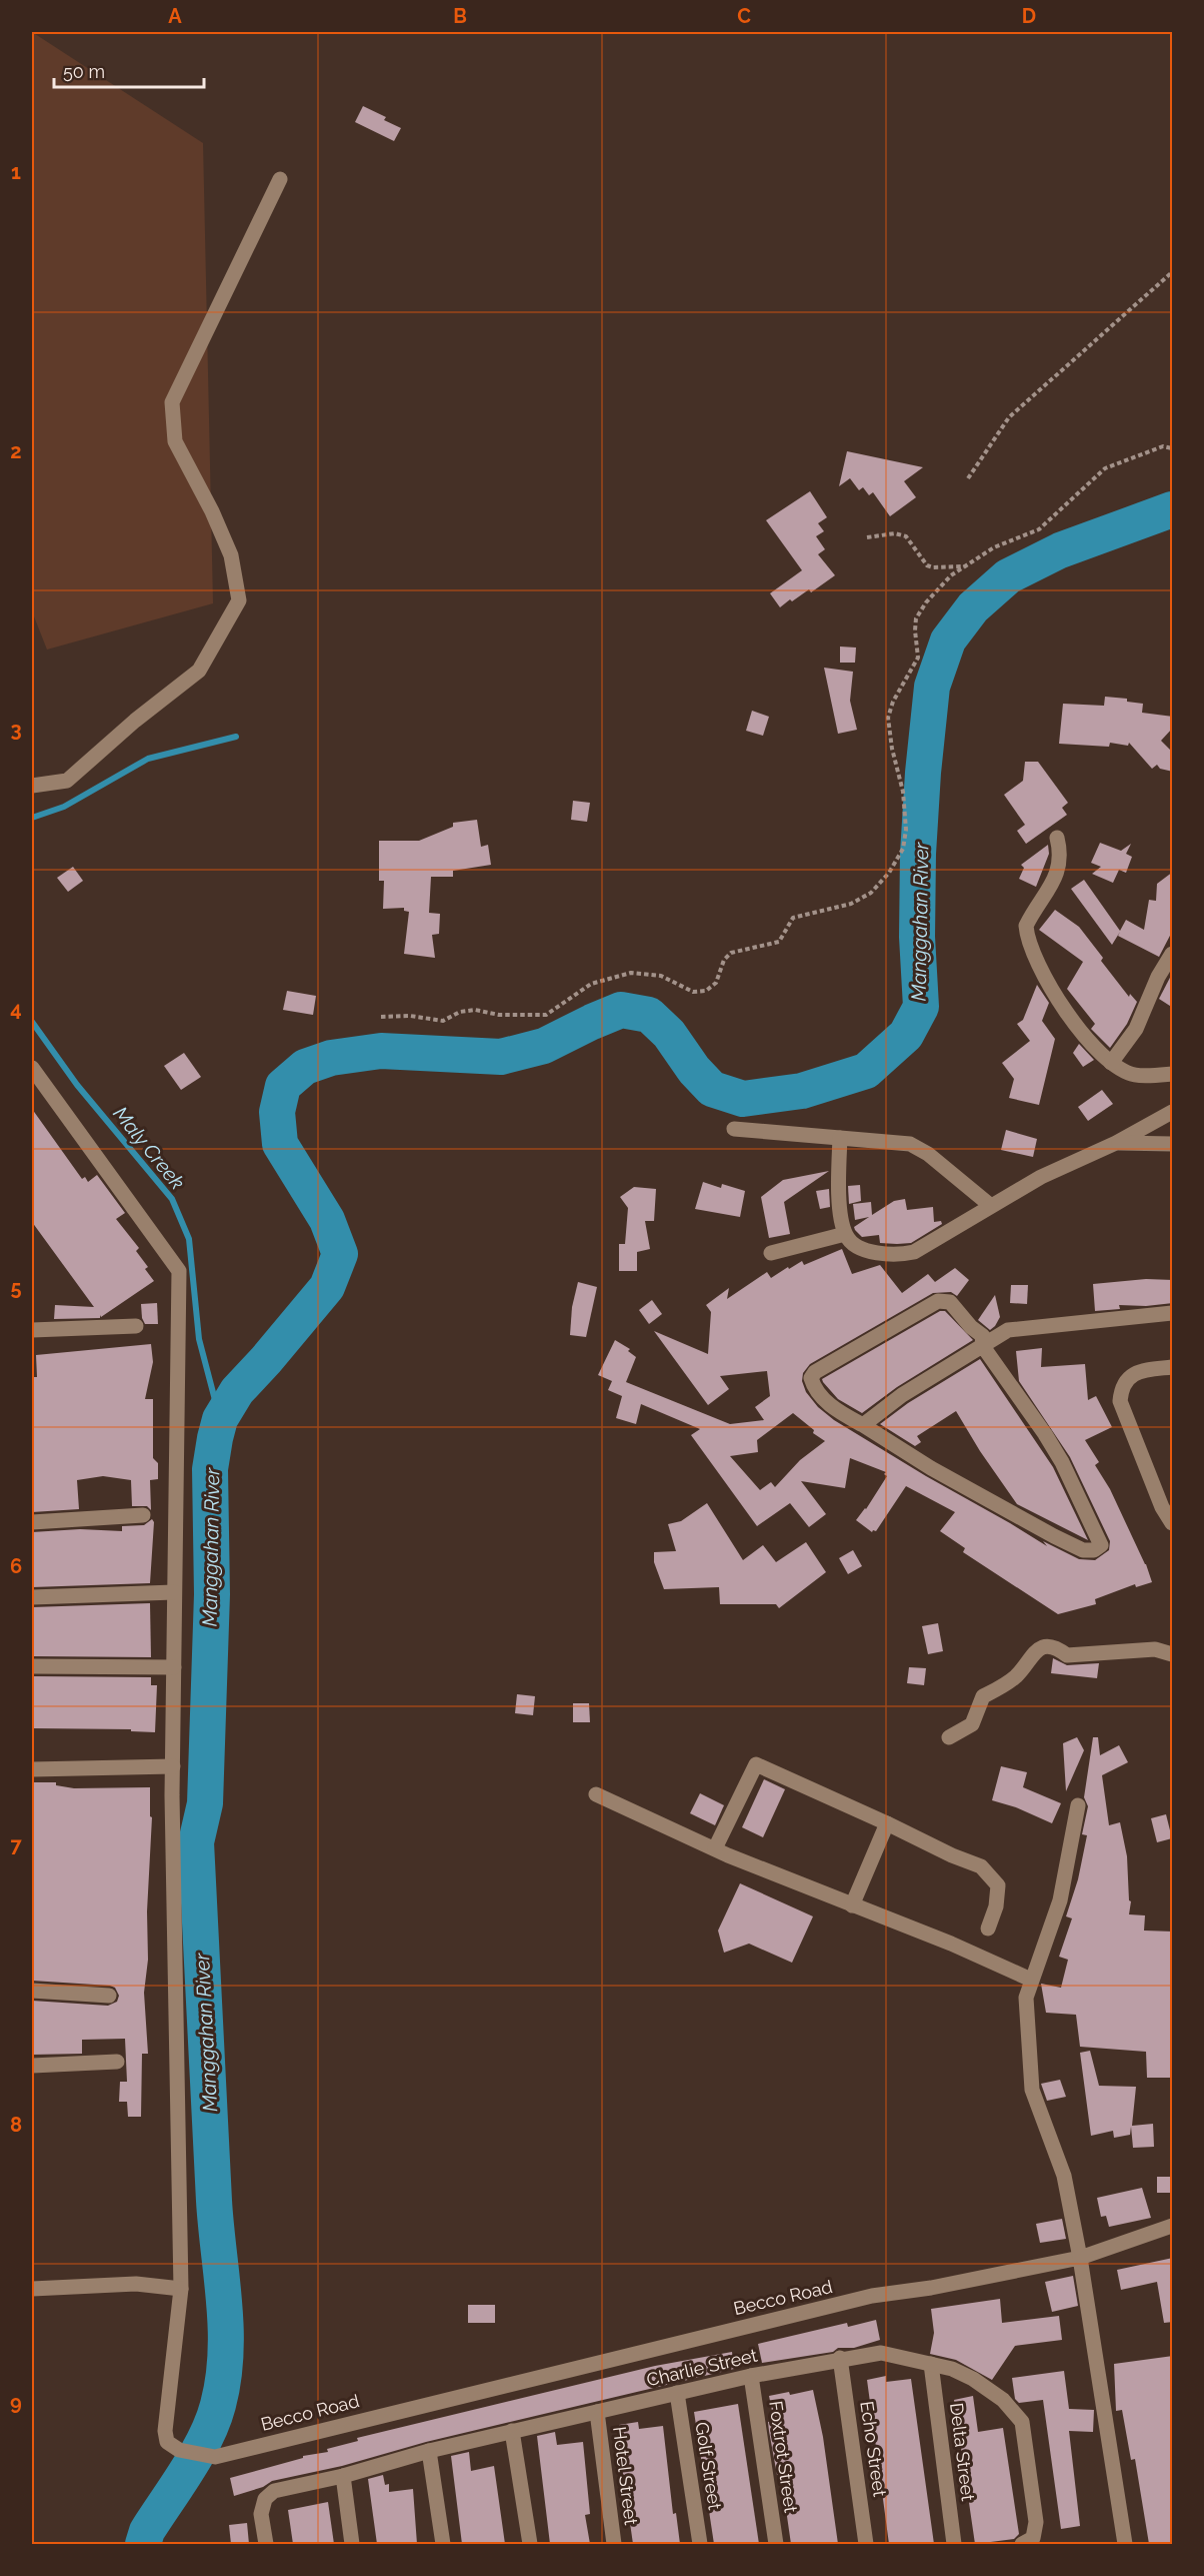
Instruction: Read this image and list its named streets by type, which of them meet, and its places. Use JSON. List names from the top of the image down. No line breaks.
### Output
{"streets":{"street":["Becco Road","Charlie Street","Echo Street","Delta Street","Foxtrot Street","Golf Street","Hotel Street"]},"crossings":[["Charlie Street","Echo Street"],["Charlie Street","Delta Street"],["Charlie Street","Foxtrot Street"],["Charlie Street","Golf Street"],["Charlie Street","Hotel Street"]],"water":["Manggahan River","Maly Creek"],"scale_bar":"50 m","grid":{"columns":["A","B","C","D"],"rows":["1","2","3","4","5","6","7","8","9"]}}
